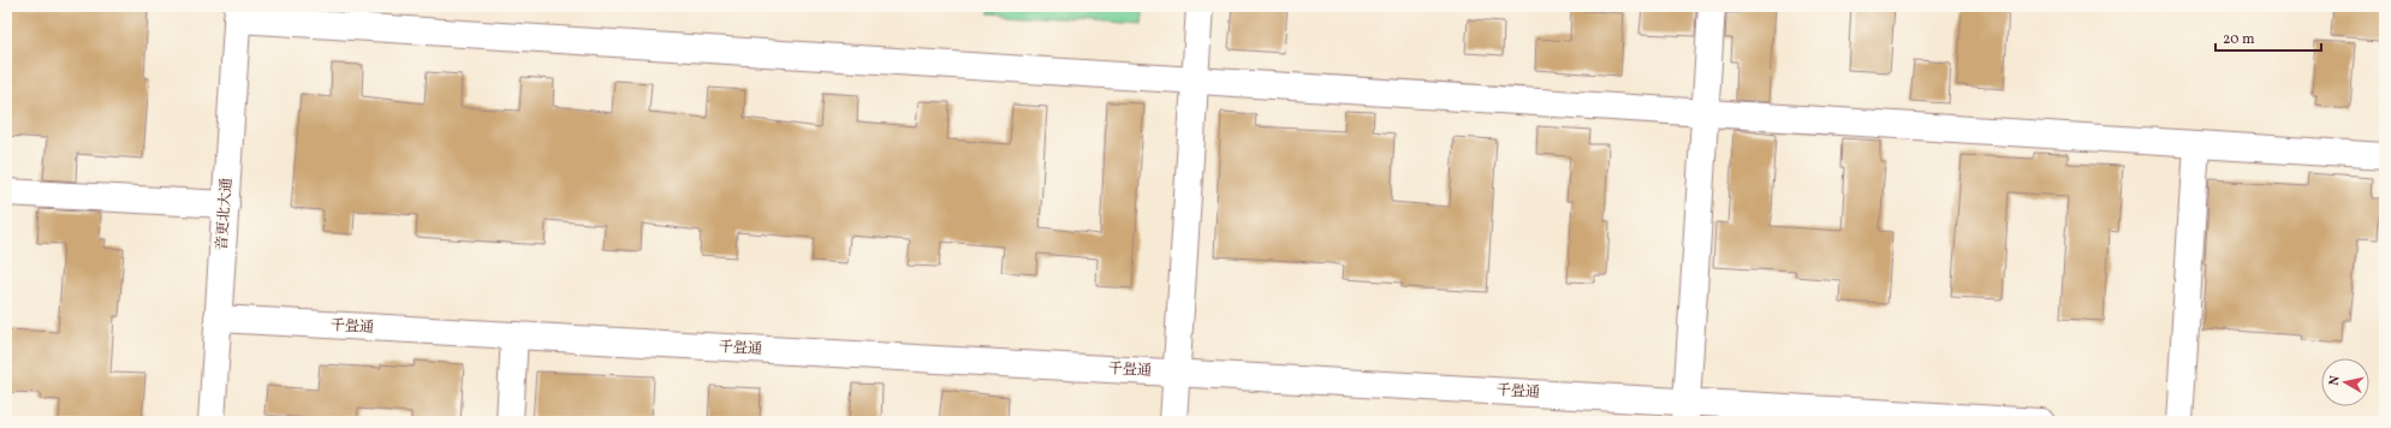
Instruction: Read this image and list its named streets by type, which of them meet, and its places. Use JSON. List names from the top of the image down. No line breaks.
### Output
{"streets":{"street":["音更北大通","千畳通"]},"crossings":[["音更北大通","千畳通"]],"scale_bar":"20 m","north":"left"}
